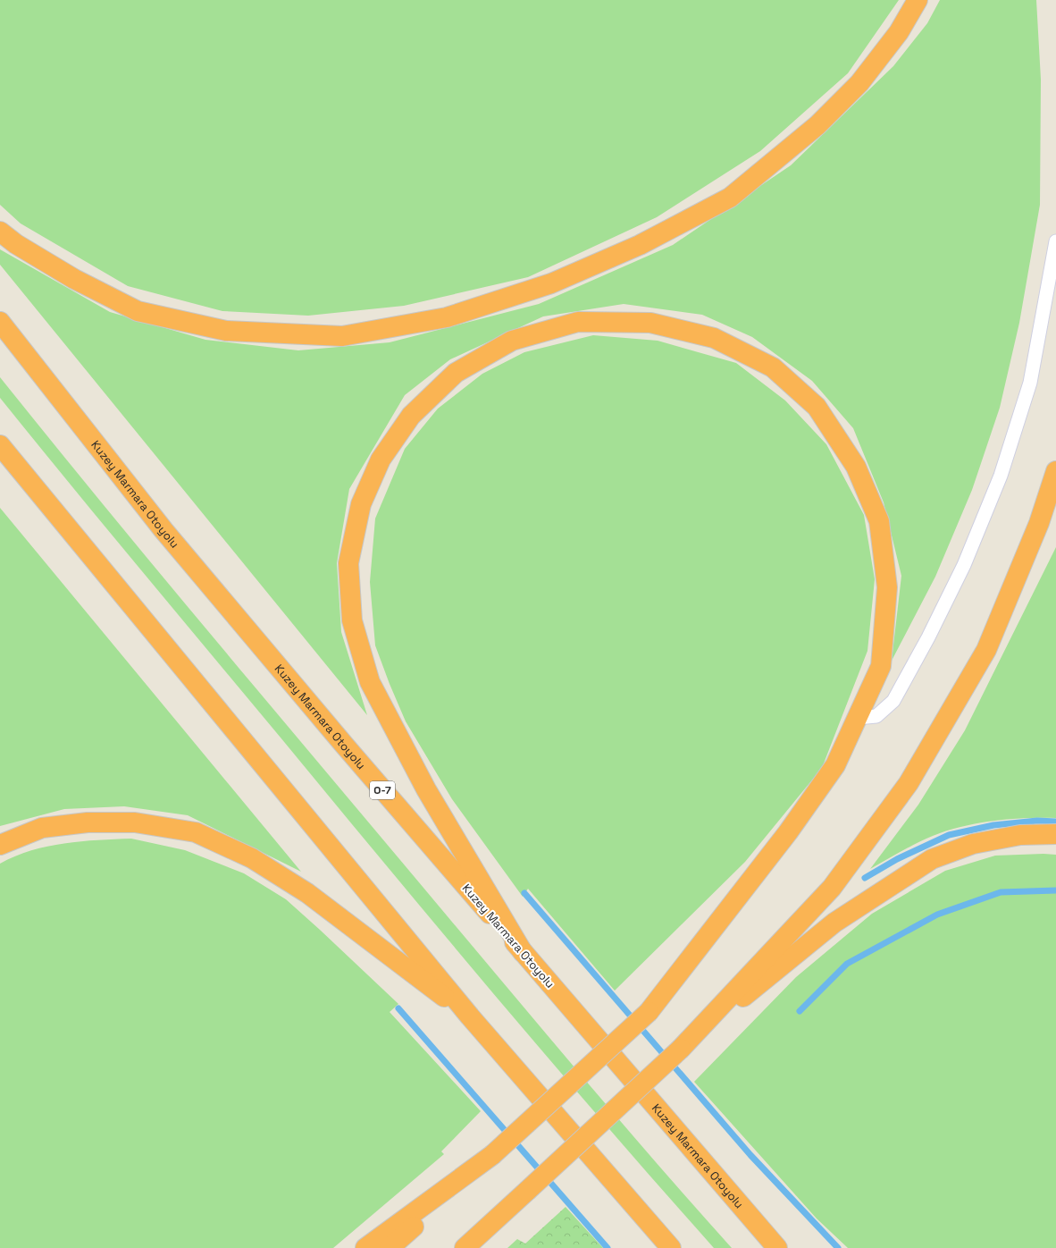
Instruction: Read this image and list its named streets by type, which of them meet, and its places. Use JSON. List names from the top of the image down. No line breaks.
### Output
{"streets":{"highway":["Kuzey Marmara Otoyolu","O-7"]}}
